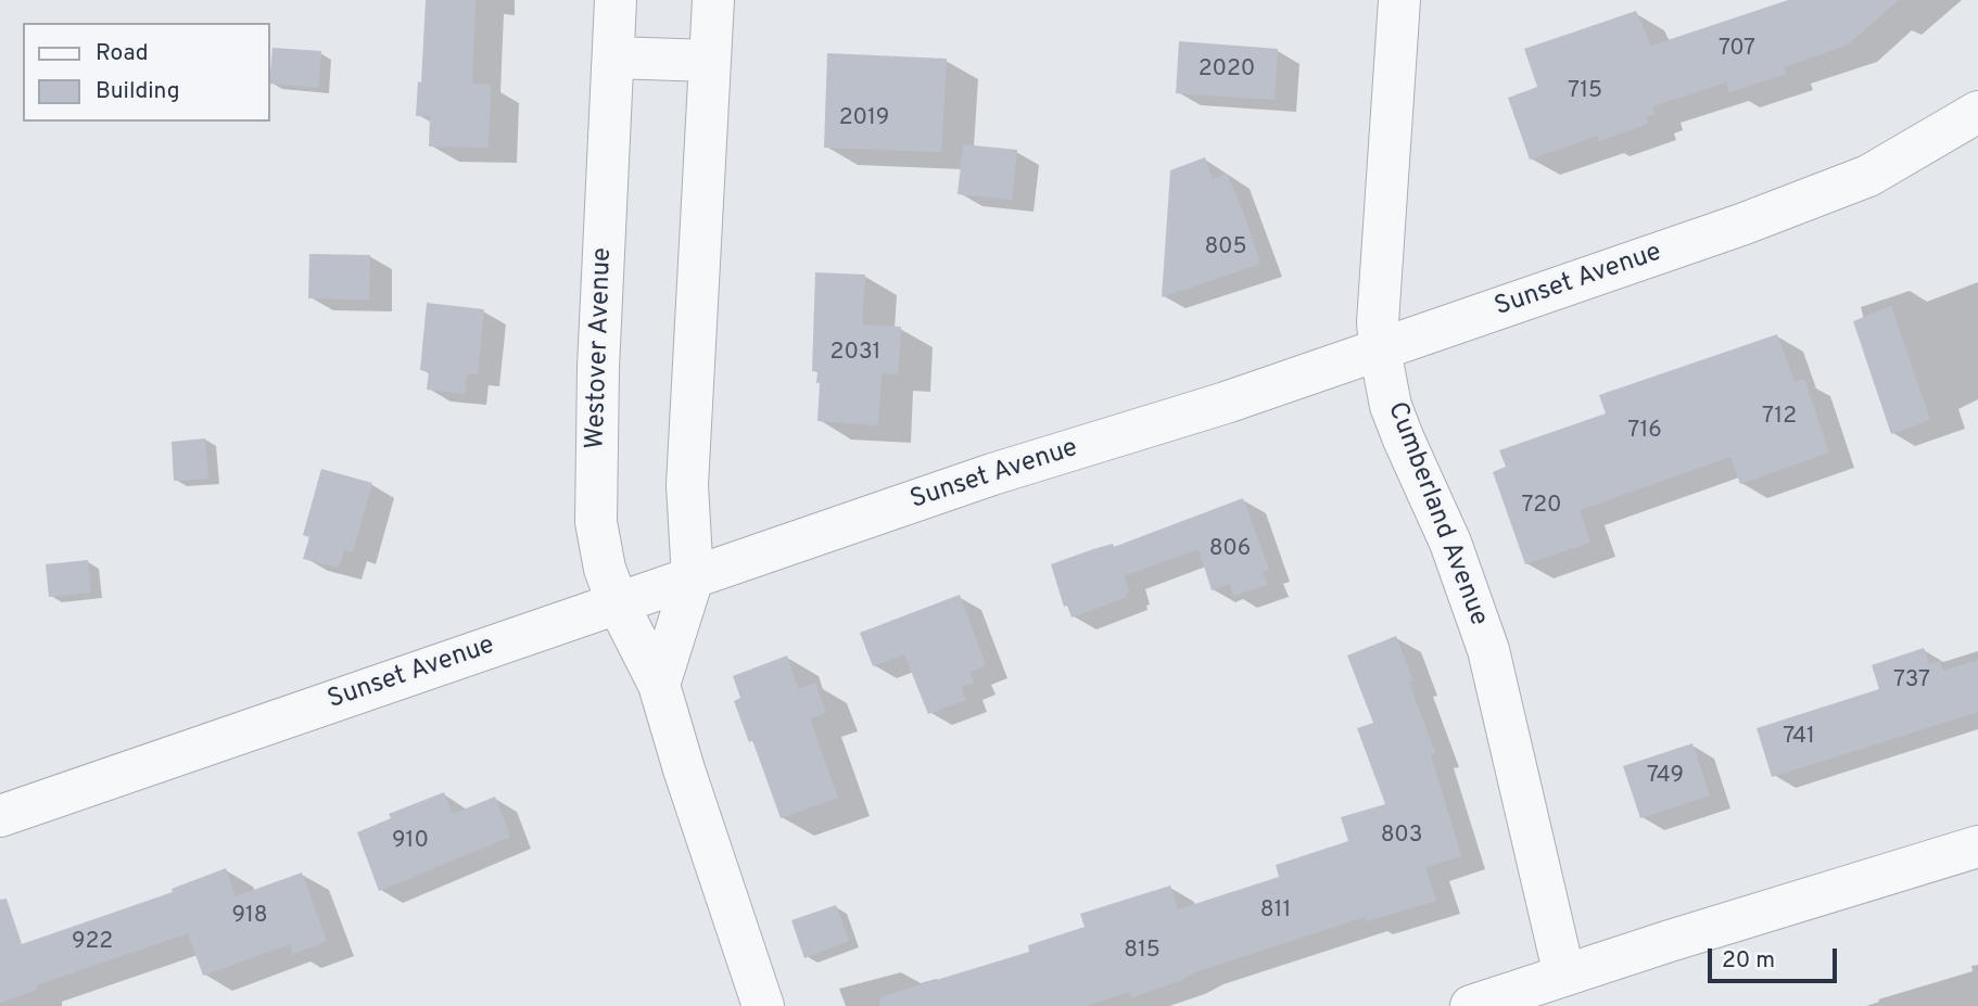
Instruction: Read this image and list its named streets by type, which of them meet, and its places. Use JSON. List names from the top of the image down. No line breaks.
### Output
{"streets":{"street":["Sunset Avenue","Westover Avenue","Cumberland Avenue"]},"crossings":[["Sunset Avenue","Westover Avenue"],["Sunset Avenue","Cumberland Avenue"]],"house_numbers":["707","2020","715","2019","805","2031","712","716","720","806","737","741","749","803","910","811","918","922","815"],"legend":["Road","Building"],"scale_bar":"20 m"}
